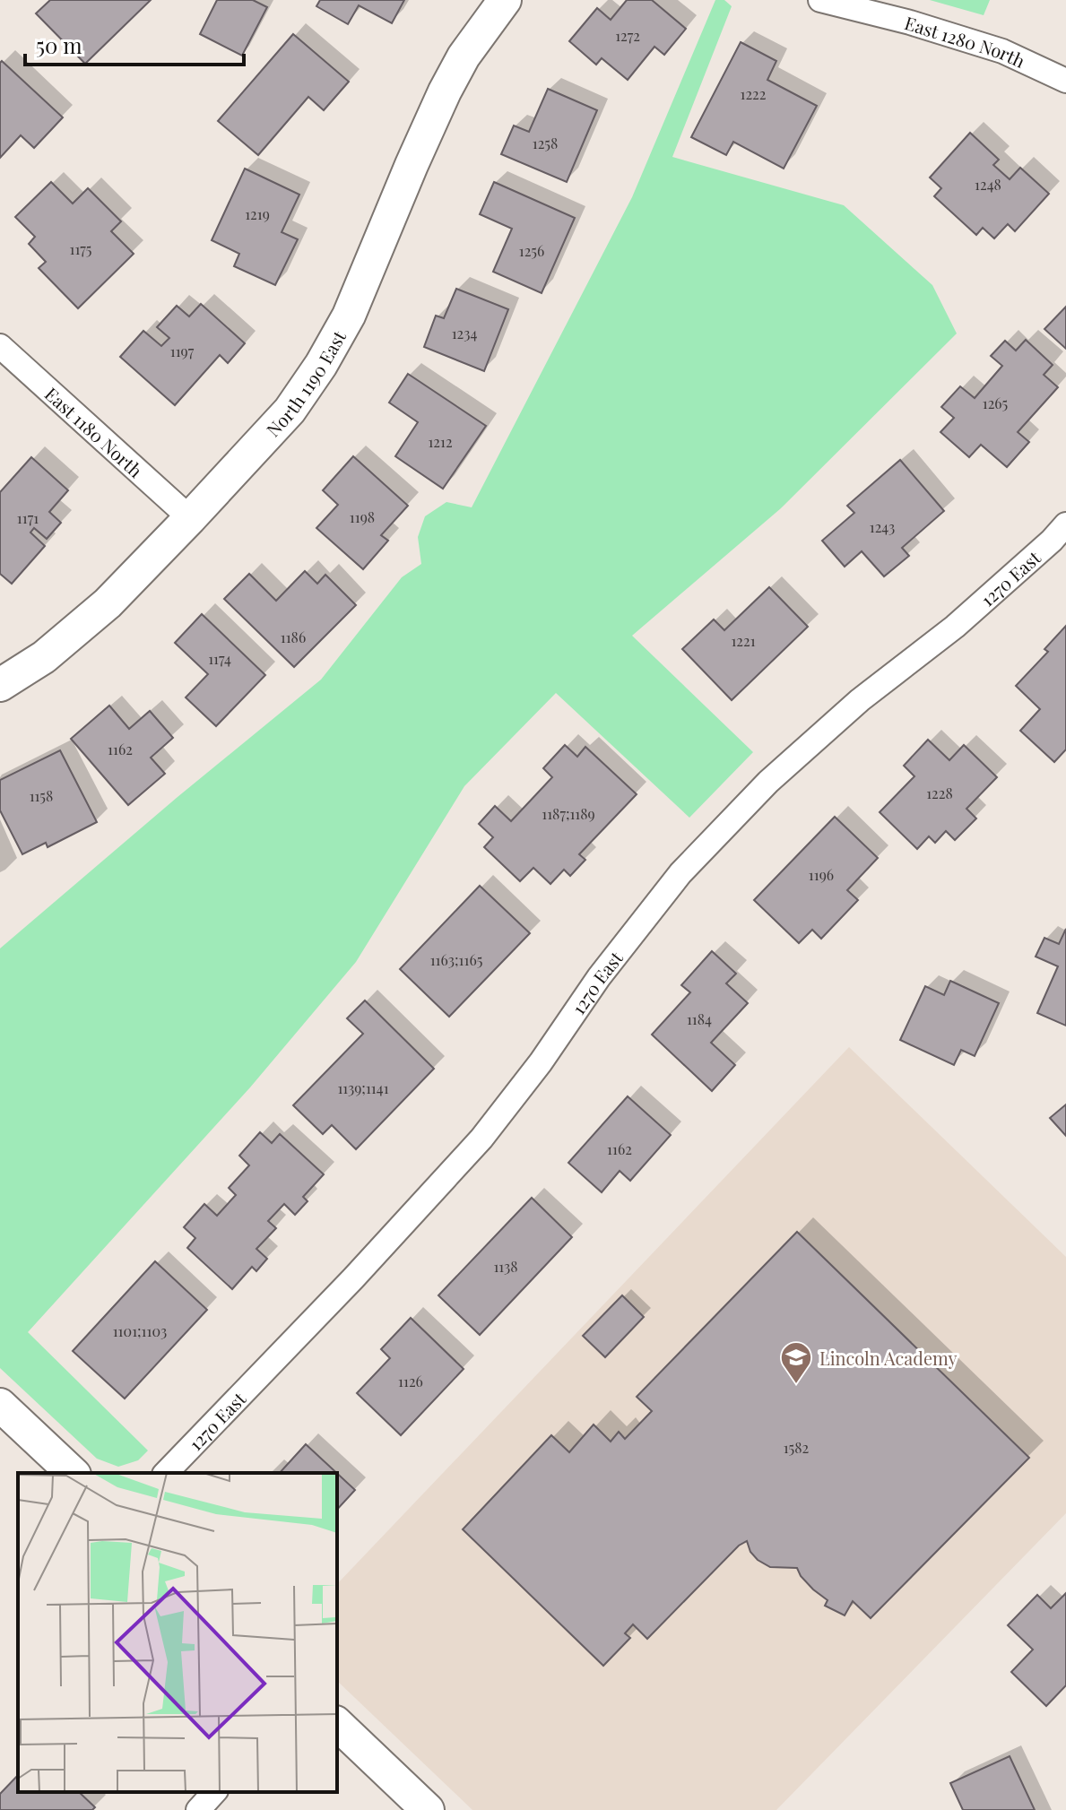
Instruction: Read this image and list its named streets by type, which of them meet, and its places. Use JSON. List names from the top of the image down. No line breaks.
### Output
{"streets":{"street":["East 1280 North","North 1190 East","East 1180 North","1270 East"]},"crossings":[["North 1190 East","East 1180 North"]],"places":{"school or university":["Lincoln Academy"]},"house_numbers":["1272","1222","1258","1248","1219","1175","1256","1234","1197","1265","1212","1198","1171","1243","1186","1221","1174","1162","1228","1158","1187;1189","1196","1163;1165","1184","1139;1141","1162","1138","1101;1103","1126","1582"],"scale_bar":"50 m"}
